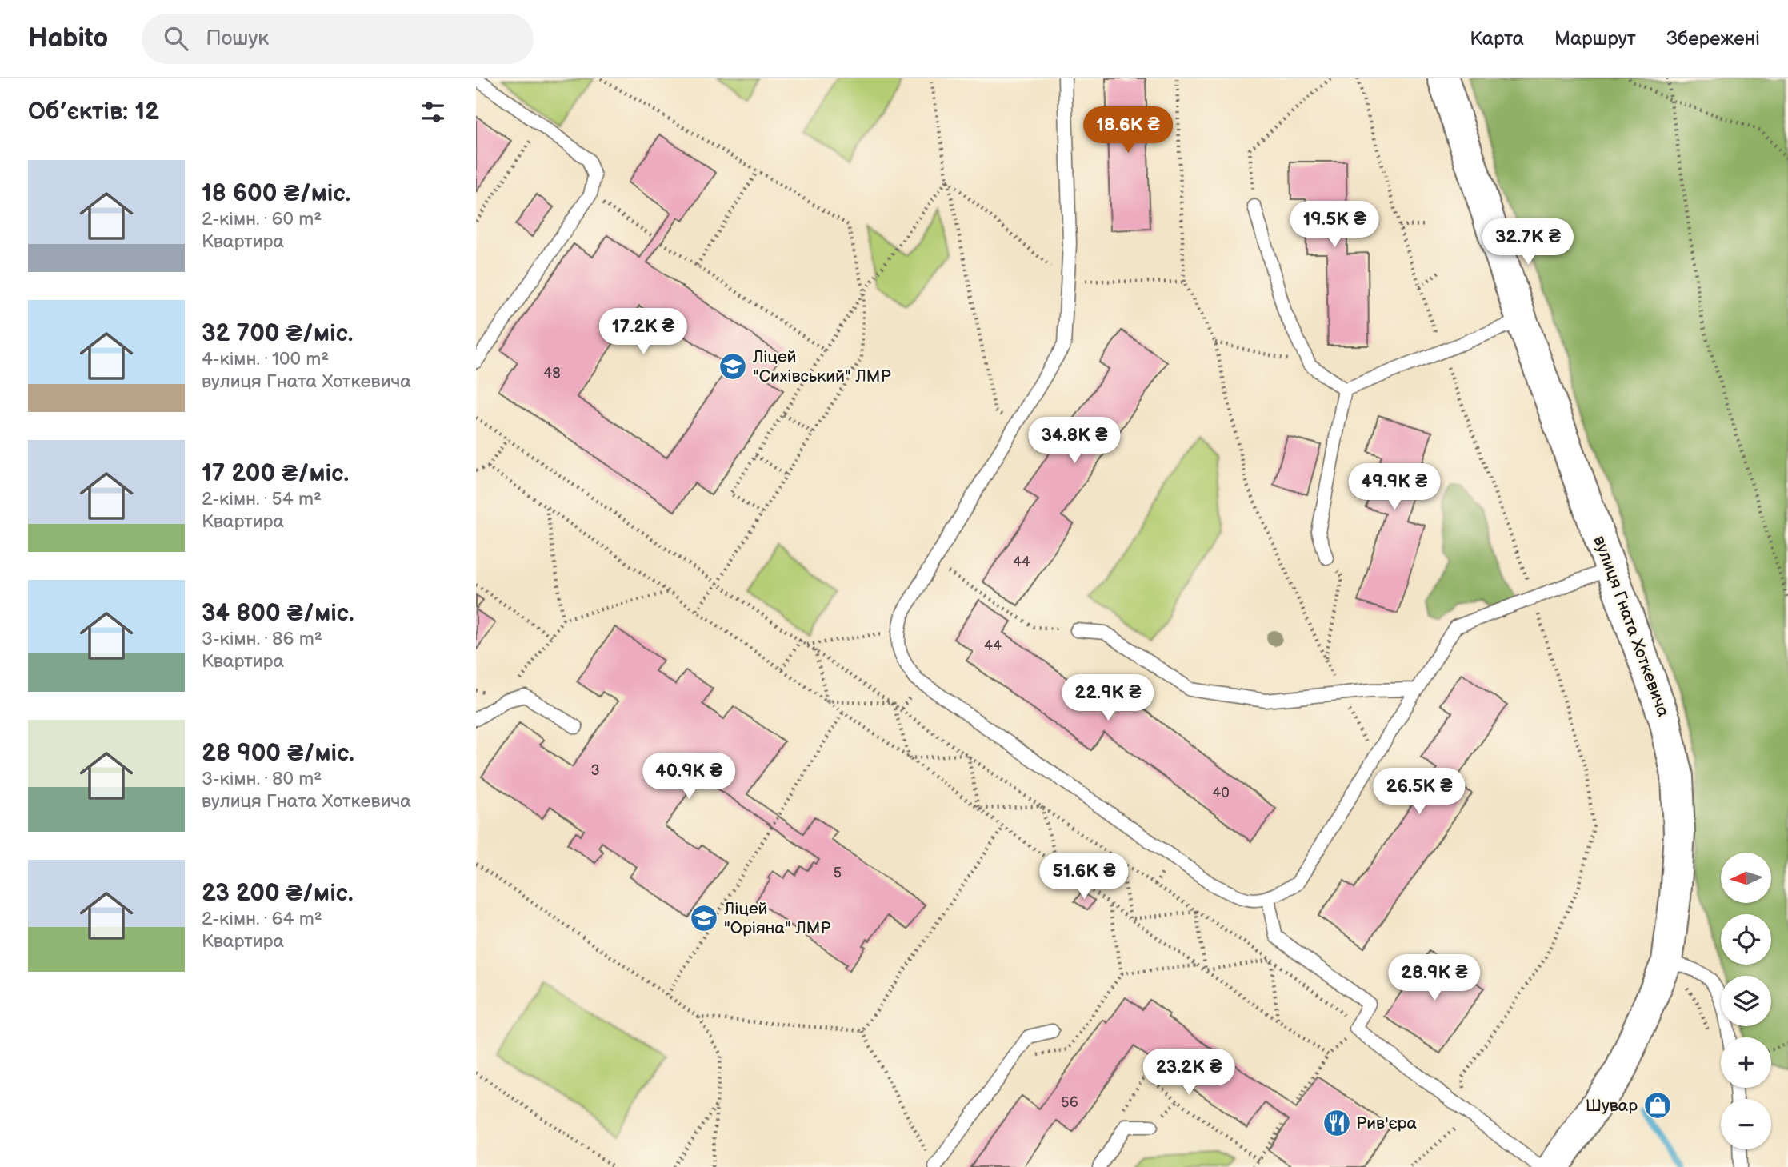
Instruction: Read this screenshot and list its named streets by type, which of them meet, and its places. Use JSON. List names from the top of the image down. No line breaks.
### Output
{"streets":{"street":["вулиця Гната Хоткевича"]},"places":{"school or university":["Ліцей \"Сихівський\" ЛМР","Ліцей \"Оріяна\" ЛМР"],"shop":["Шувар"],"restaurant":["Рив'єра"]},"house_numbers":["48","44","44","3","40","5","56"],"north":"left","page":{"header":"Habito","search":"Пошук","nav":["Карта","Маршрут","Збережені"],"heading":"Об’єктів: 12","price":["18.6K ₴","19.5K ₴","32.7K ₴","17.2K ₴","34.8K ₴","49.9K ₴","22.9K ₴","40.9K ₴","26.5K ₴","51.6K ₴","28.9K ₴","23.2K ₴"],"list":[{"name":"18 600 ₴/міс.","note":"2-кімн. · 60 m² · Квартира"},{"name":"32 700 ₴/міс.","note":"4-кімн. · 100 m² · вулиця Гната Хоткевича"},{"name":"17 200 ₴/міс.","note":"2-кімн. · 54 m² · Квартира"},{"name":"34 800 ₴/міс.","note":"3-кімн. · 86 m² · Квартира"},{"name":"28 900 ₴/міс.","note":"3-кімн. · 80 m² · вулиця Гната Хоткевича"},{"name":"23 200 ₴/міс.","note":"2-кімн. · 64 m² · Квартира"}],"map_buttons":["+","−"]}}
